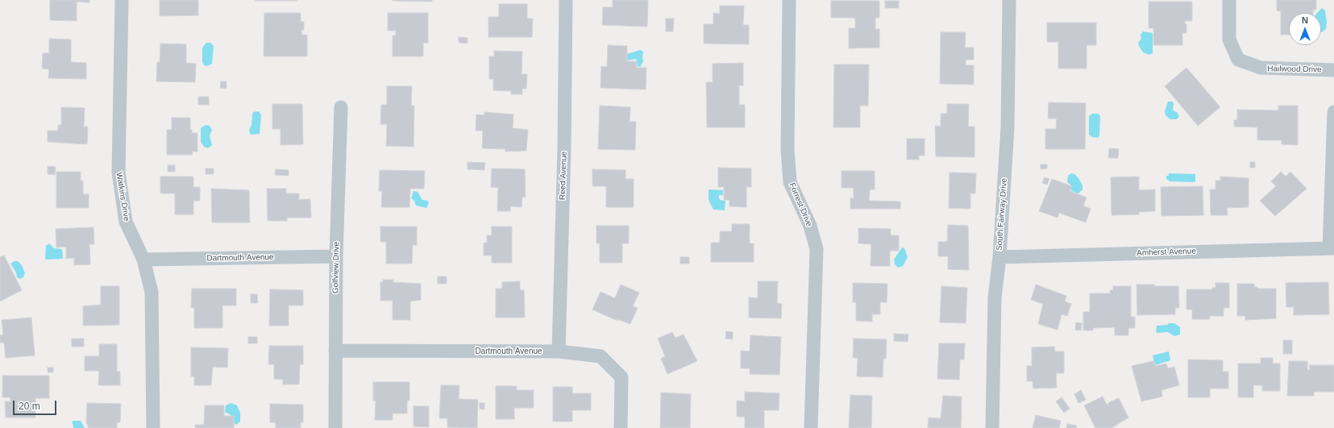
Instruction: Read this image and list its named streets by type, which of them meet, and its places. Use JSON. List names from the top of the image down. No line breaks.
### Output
{"streets":{"street":["Hailwood Drive","Reed Avenue","Watkins Drive","Forrest Drive","South Fairway Drive","Amherst Avenue","Dartmouth Avenue","Golfview Drive"]},"crossings":[["Reed Avenue","Dartmouth Avenue"],["Watkins Drive","Dartmouth Avenue"],["South Fairway Drive","Amherst Avenue"],["Dartmouth Avenue","Golfview Drive"]],"scale_bar":"20 m","north":"top"}
